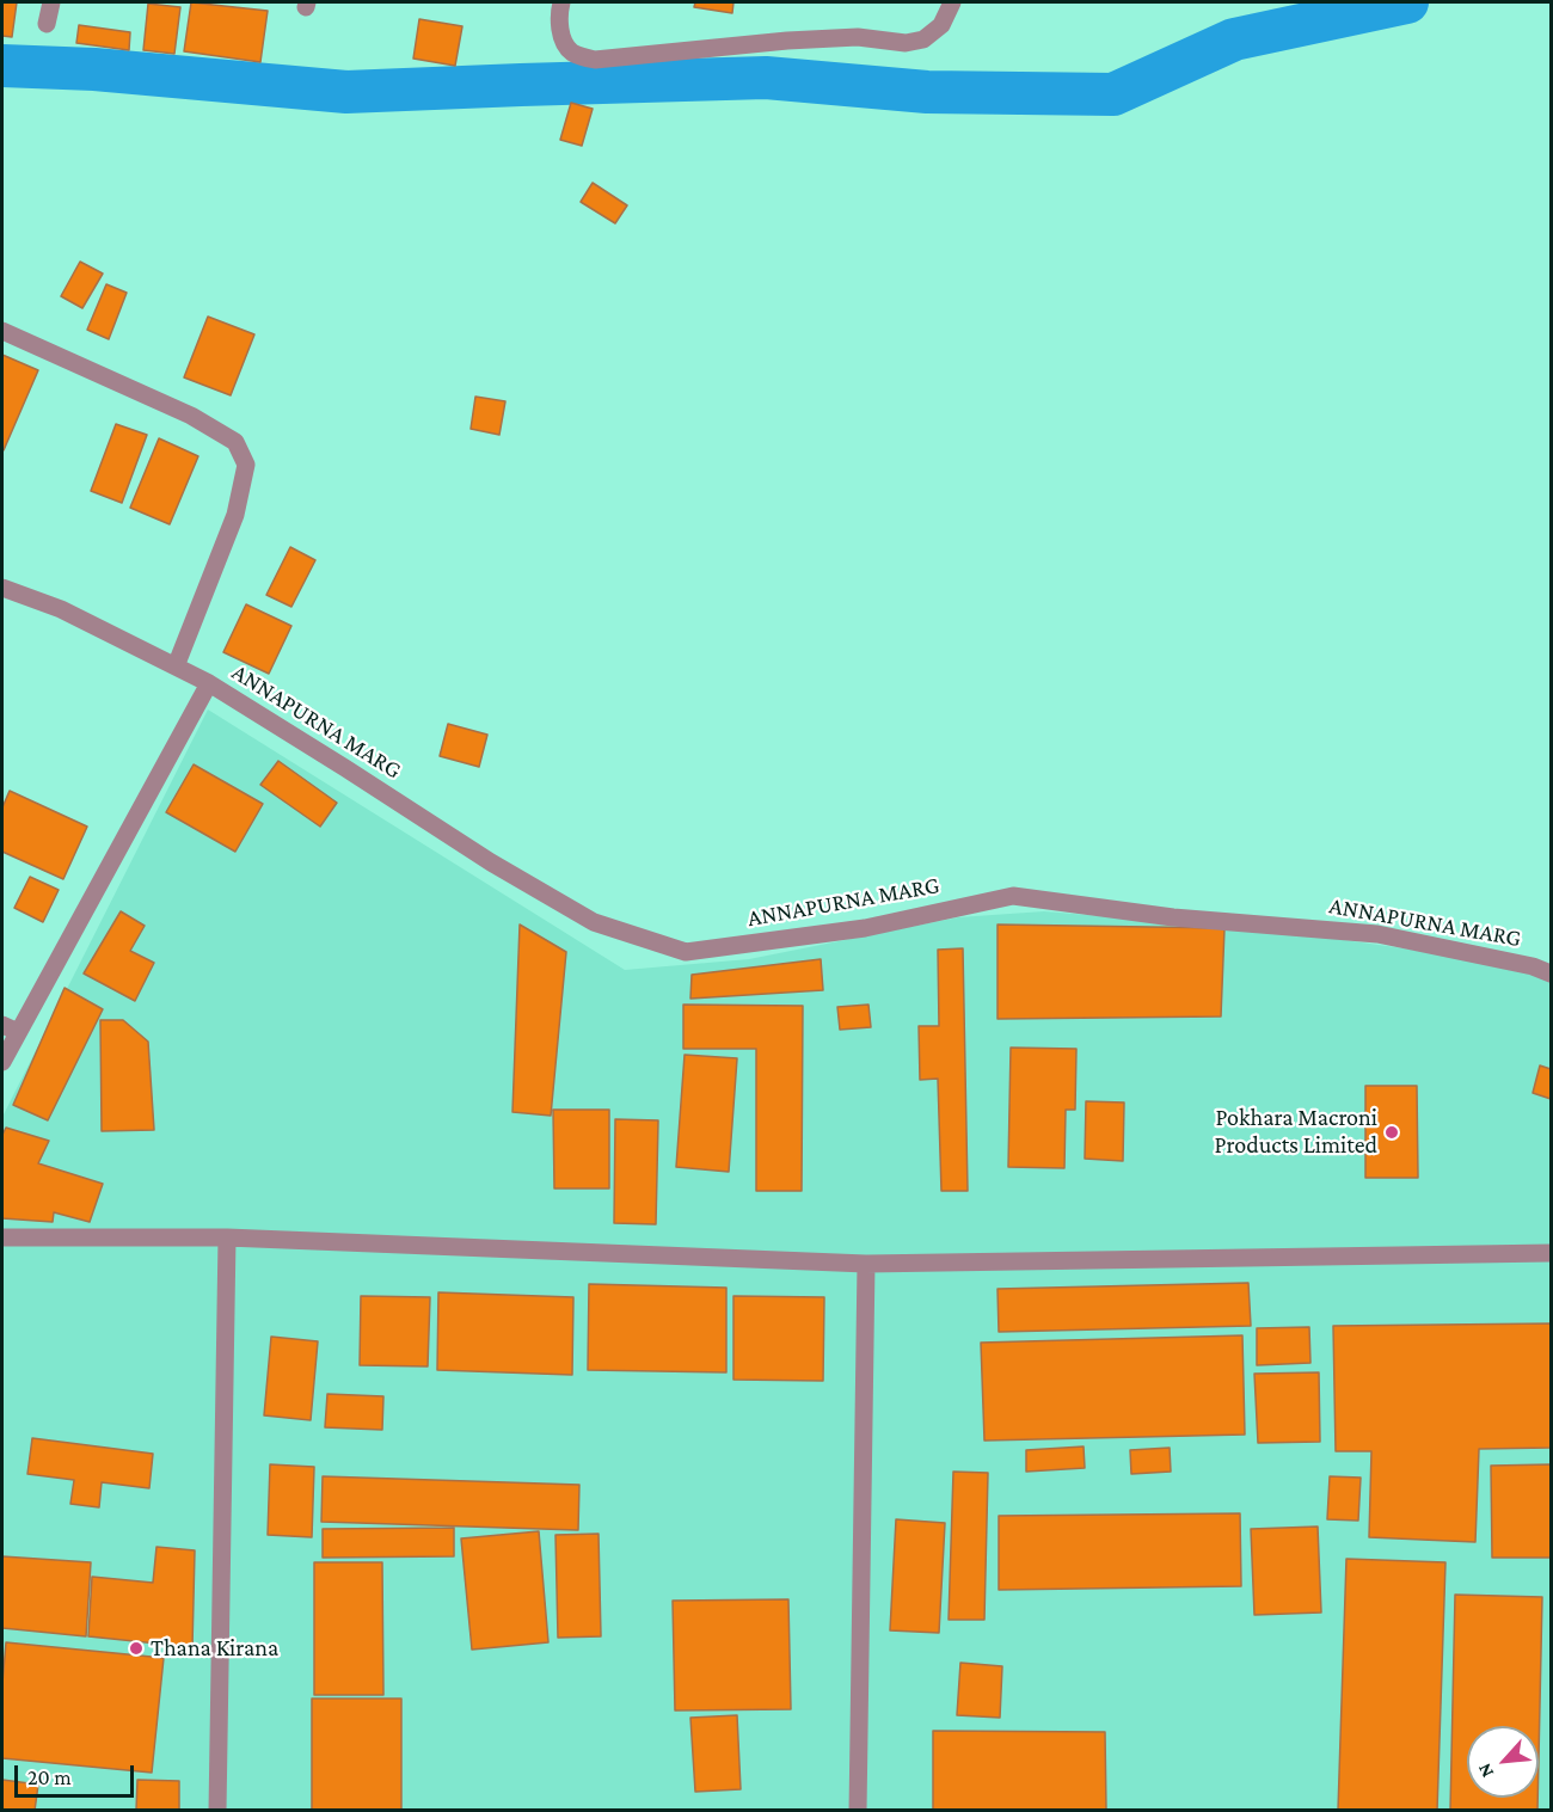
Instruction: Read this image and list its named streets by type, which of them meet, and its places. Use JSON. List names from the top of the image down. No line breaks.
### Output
{"streets":{"street":["ANNAPURNA MARG"]},"places":["Pokhara Macroni Products Limited","Thana Kirana"],"scale_bar":"20 m","north":"bottom left"}
